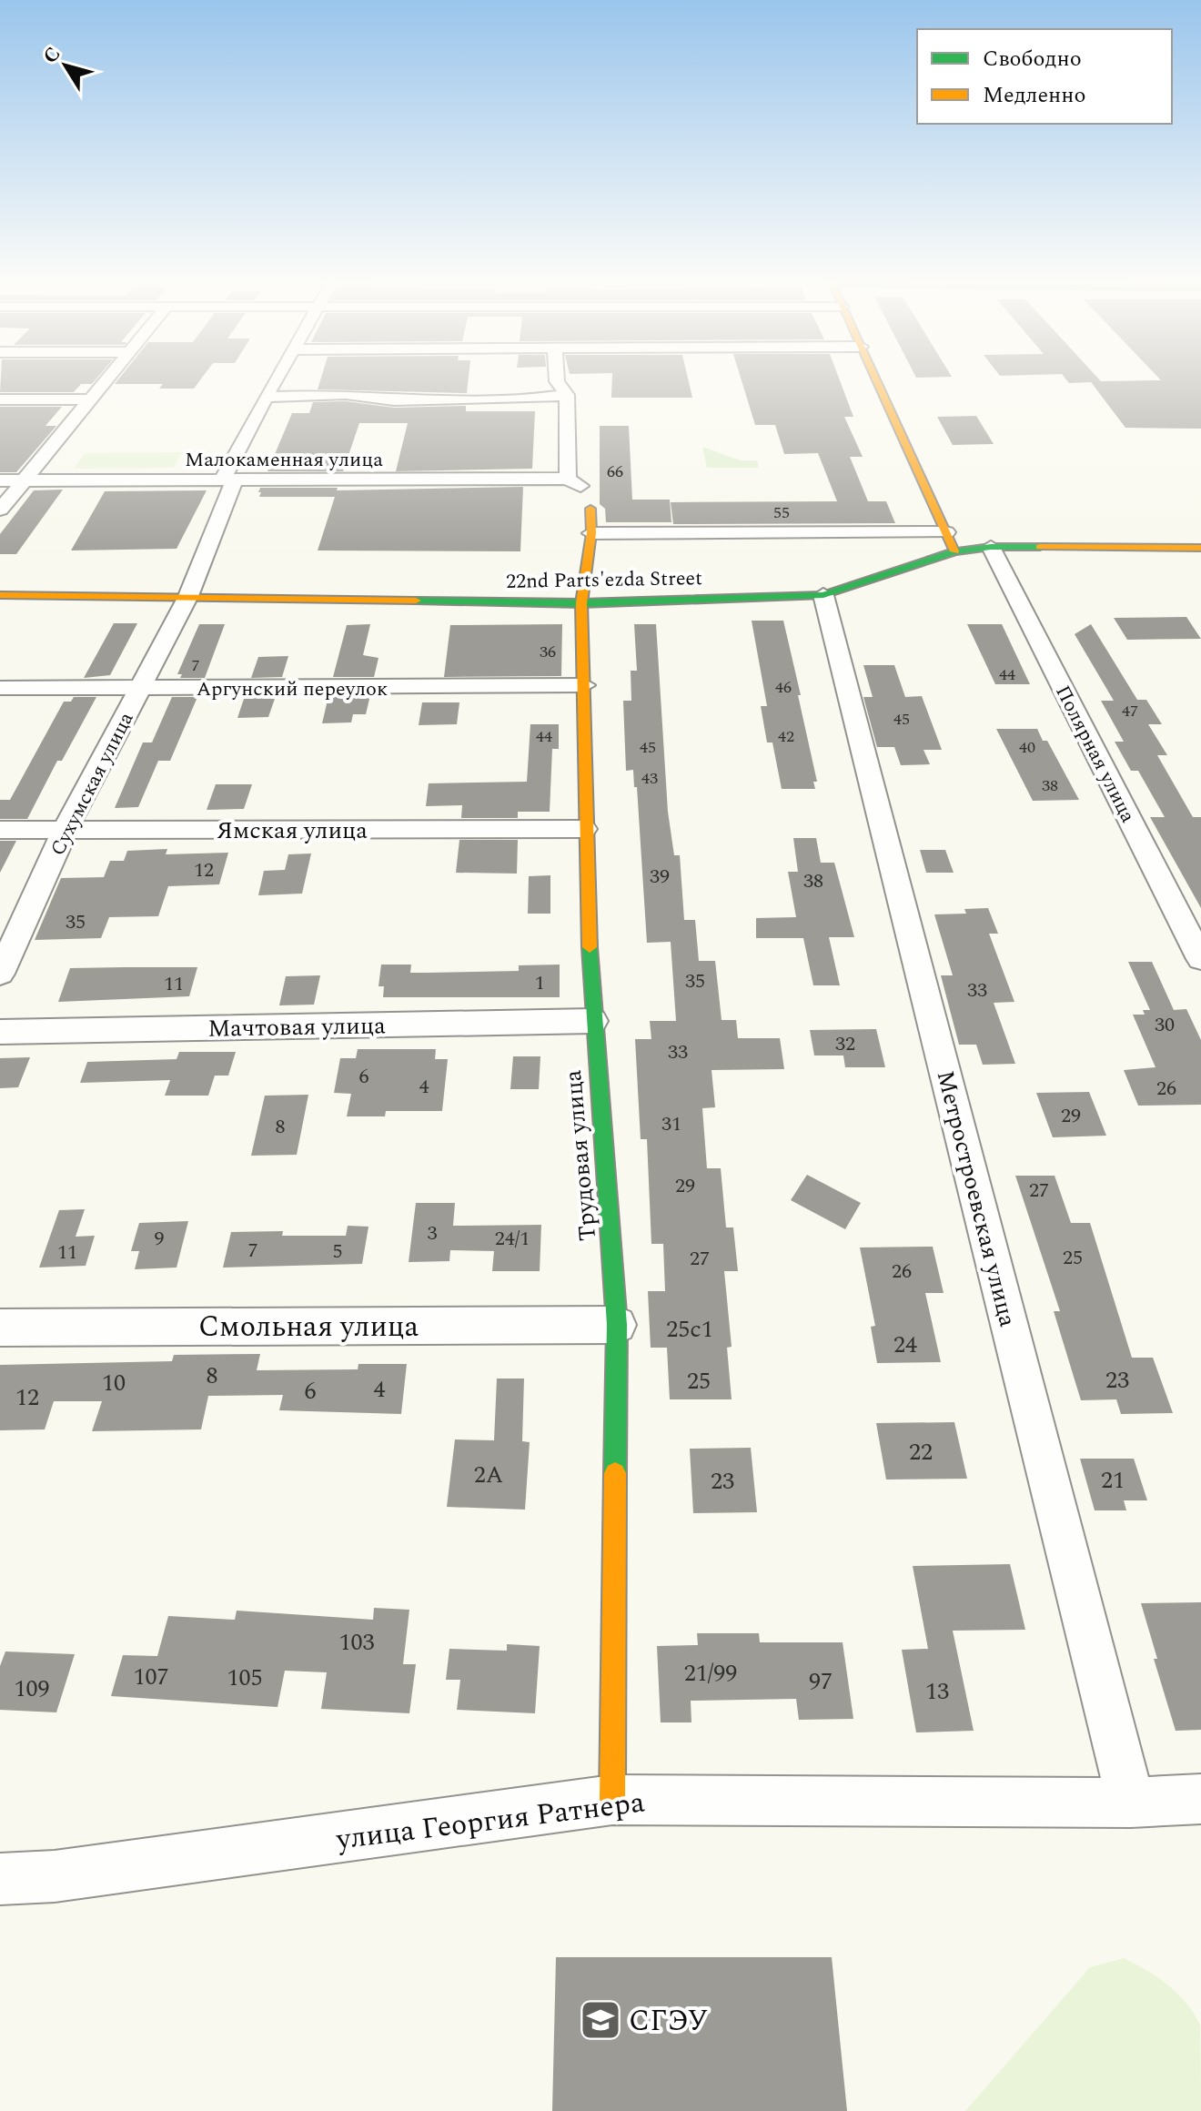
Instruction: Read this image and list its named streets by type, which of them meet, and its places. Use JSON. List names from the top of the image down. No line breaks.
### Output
{"streets":{"street":["Малокаменная улица","22nd Parts'ezda Street","Аргунский переулок","Полярная улица","Сухумская улица","Ямская улица","Мачтовая улица","Трудовая улица","Метростроевская улица","Смольная улица","улица Георгия Ратнера"]},"crossings":[["Малокаменная улица","Сухумская улица"],["22nd Parts'ezda Street","Полярная улица"],["22nd Parts'ezda Street","Сухумская улица"],["22nd Parts'ezda Street","Трудовая улица"],["22nd Parts'ezda Street","Метростроевская улица"],["Аргунский переулок","Сухумская улица"],["Аргунский переулок","Трудовая улица"],["Сухумская улица","Ямская улица"],["Ямская улица","Трудовая улица"],["Мачтовая улица","Трудовая улица"],["Трудовая улица","Смольная улица"],["Трудовая улица","улица Георгия Ратнера"],["Метростроевская улица","улица Георгия Ратнера"]],"places":{"school or university":["СГЭУ"]},"house_numbers":["66","55","36","7","44","46","47","45","44","42","45","40","43","38","12","39","38","35","35","1","11","33","30","32","33","6","4","26","29","31","8","29","27","3","9","24/1","7","5","11","25","27","26","25с1","24","8","23","25","10","4","6","12","22","2А","21","23","103","21/99","107","105","97","109","13"],"legend":["Свободно","Медленно"],"north":"top left"}
